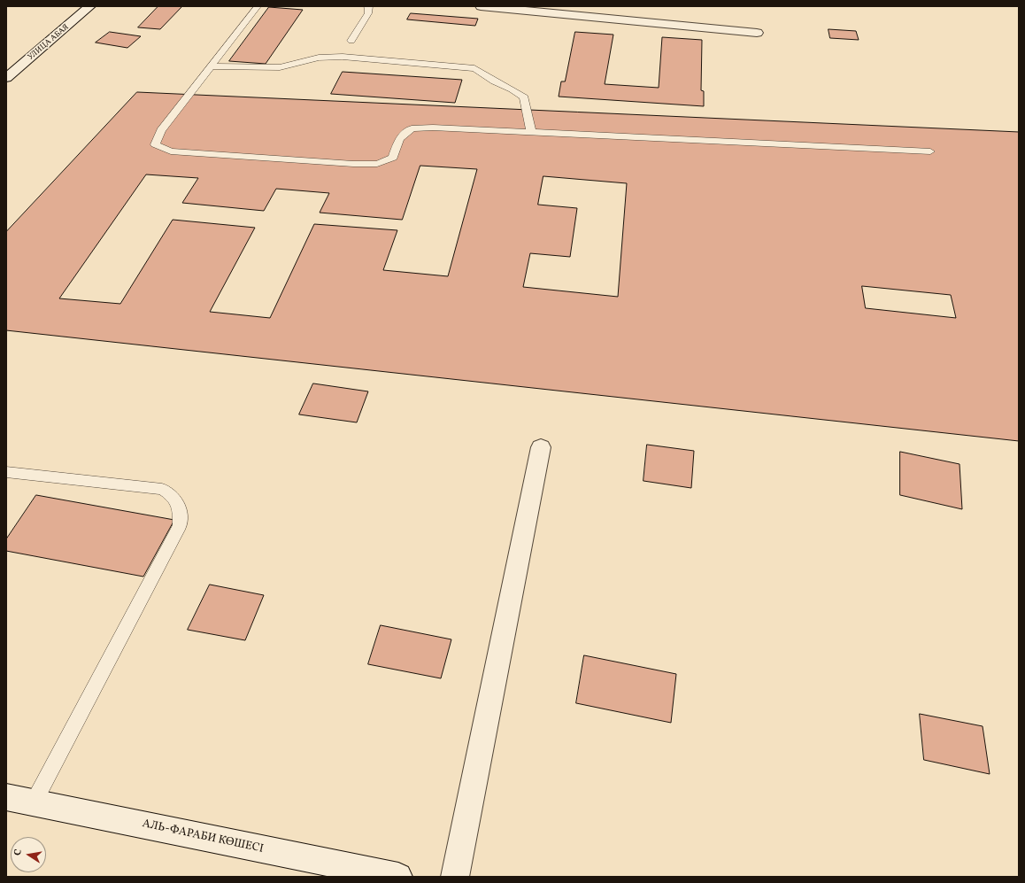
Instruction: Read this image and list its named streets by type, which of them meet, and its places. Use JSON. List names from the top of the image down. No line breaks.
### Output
{"streets":{"street":["УЛИЦА АБАЯ","АЛЬ-ФАРАБИ КӨШЕСІ"]},"north":"left"}
